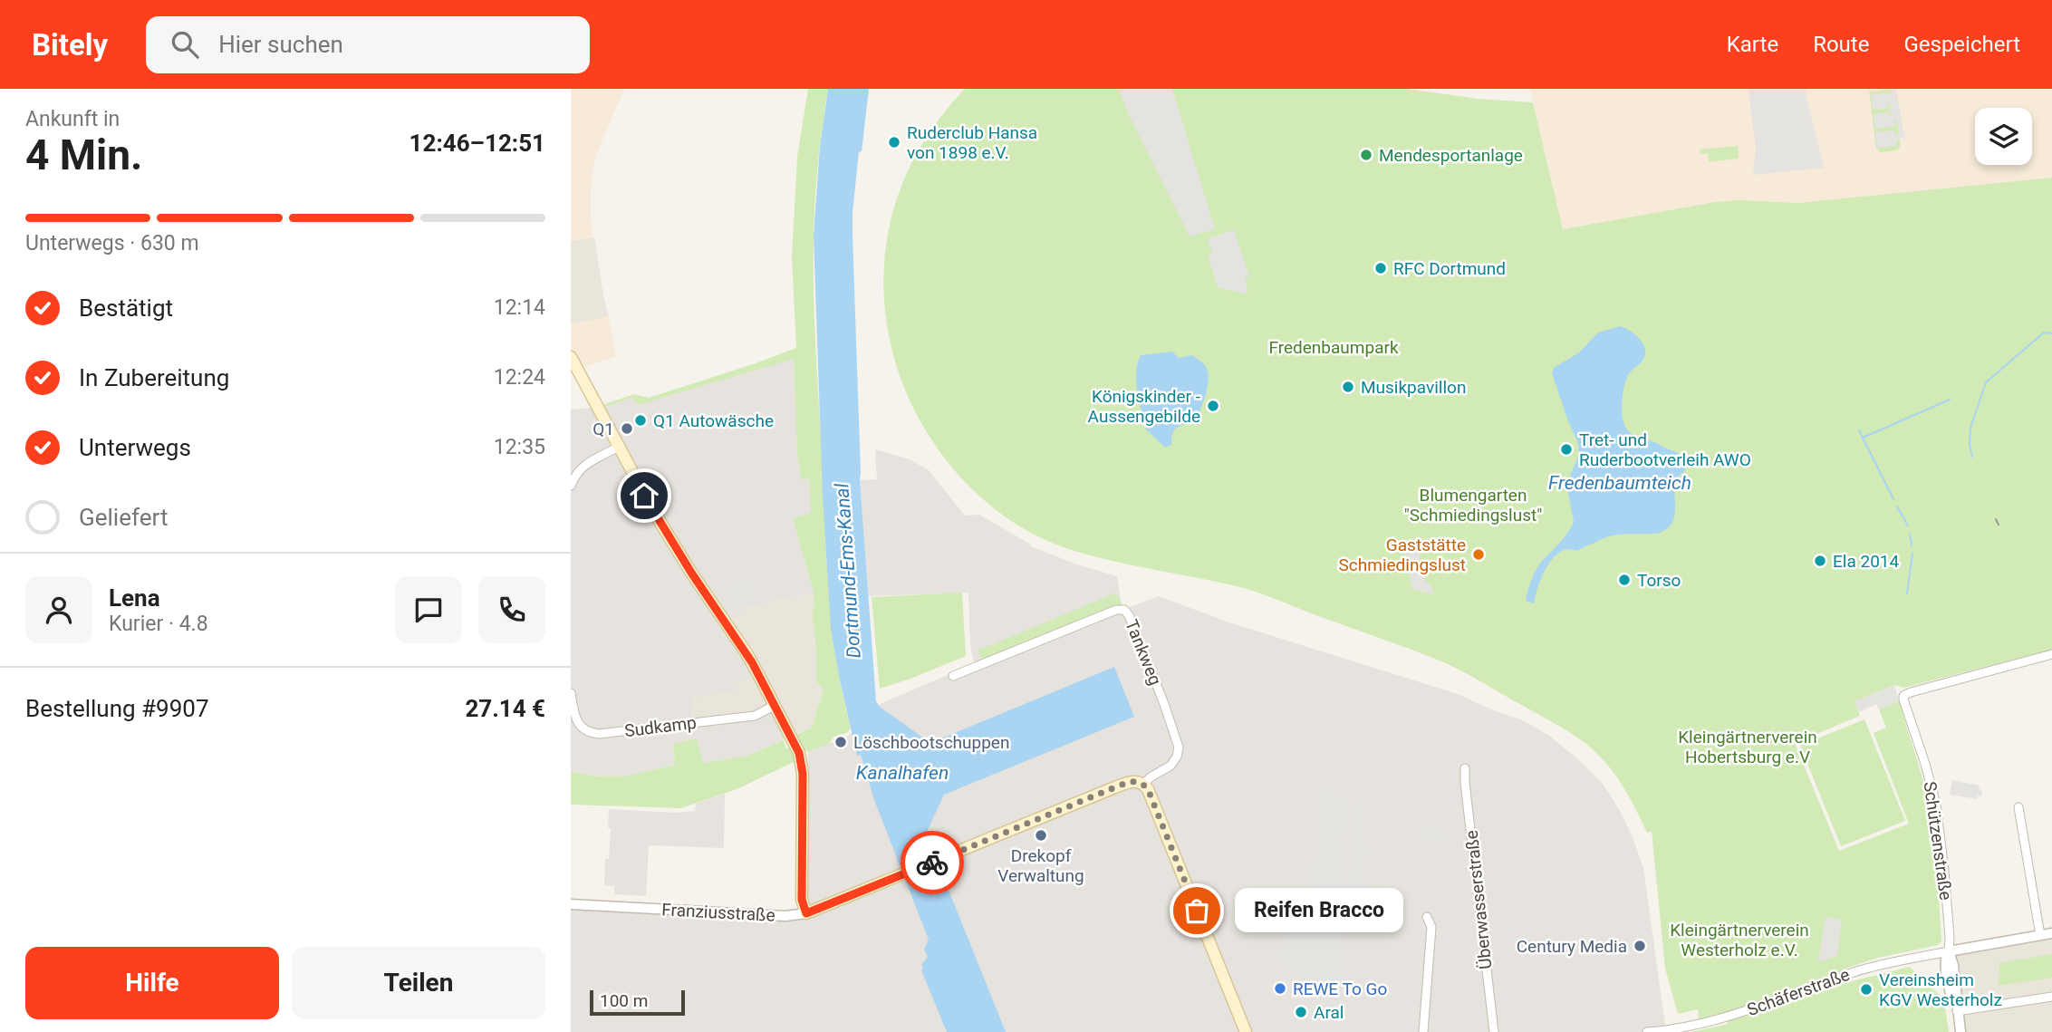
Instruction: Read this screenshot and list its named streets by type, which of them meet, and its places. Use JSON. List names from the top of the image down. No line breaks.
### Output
{"streets":{"main road":["Franziusstraße"],"street":["Tankweg","Sudkamp","Schützenstraße","Überwasserstraße","Schäferstraße"]},"crossings":[["Tankweg","Franziusstraße"],["Schützenstraße","Schäferstraße"]],"water":["Fredenbaumteich","Dortmund-Ems-Kanal","Kanalhafen"],"parks":["Fredenbaumpark","Blumengarten \"Schmiedingslust\"","Kleingärtnerverein Hobertsburg e.V","Kleingärtnerverein Westerholz e.V."],"places":["Ruderclub Hansa von 1898 e.V.","Mendesportanlage","RFC Dortmund","Musikpavillon","Königskinder - Aussengebilde","Q1 Autowäsche","Q1","Tret- und Ruderbootverleih AWO","Gaststätte Schmiedingslust","Ela 2014","Torso","Löschbootschuppen","Drekopf Verwaltung","Reifen Bracco","Century Media","REWE To Go","Vereinsheim KGV Westerholz","Aral"],"scale_bar":"100 m","page":{"header":"Bitely","search":"Hier suchen","nav":["Karte","Route","Gespeichert"],"heading":["4 Min.","Ankunft in","12:46–12:51"],"panel":["Lena","Kurier · 4.8","Bestellung #9907","27.14 €"],"bar":"Unterwegs · 630 m","list":[["Bestätigt","12:14"],["In Zubereitung","12:24"],["Unterwegs","12:35"],"Geliefert"],"bubble":"Reifen Bracco","buttons":["Hilfe","Teilen"],"scale":"100 m"}}
